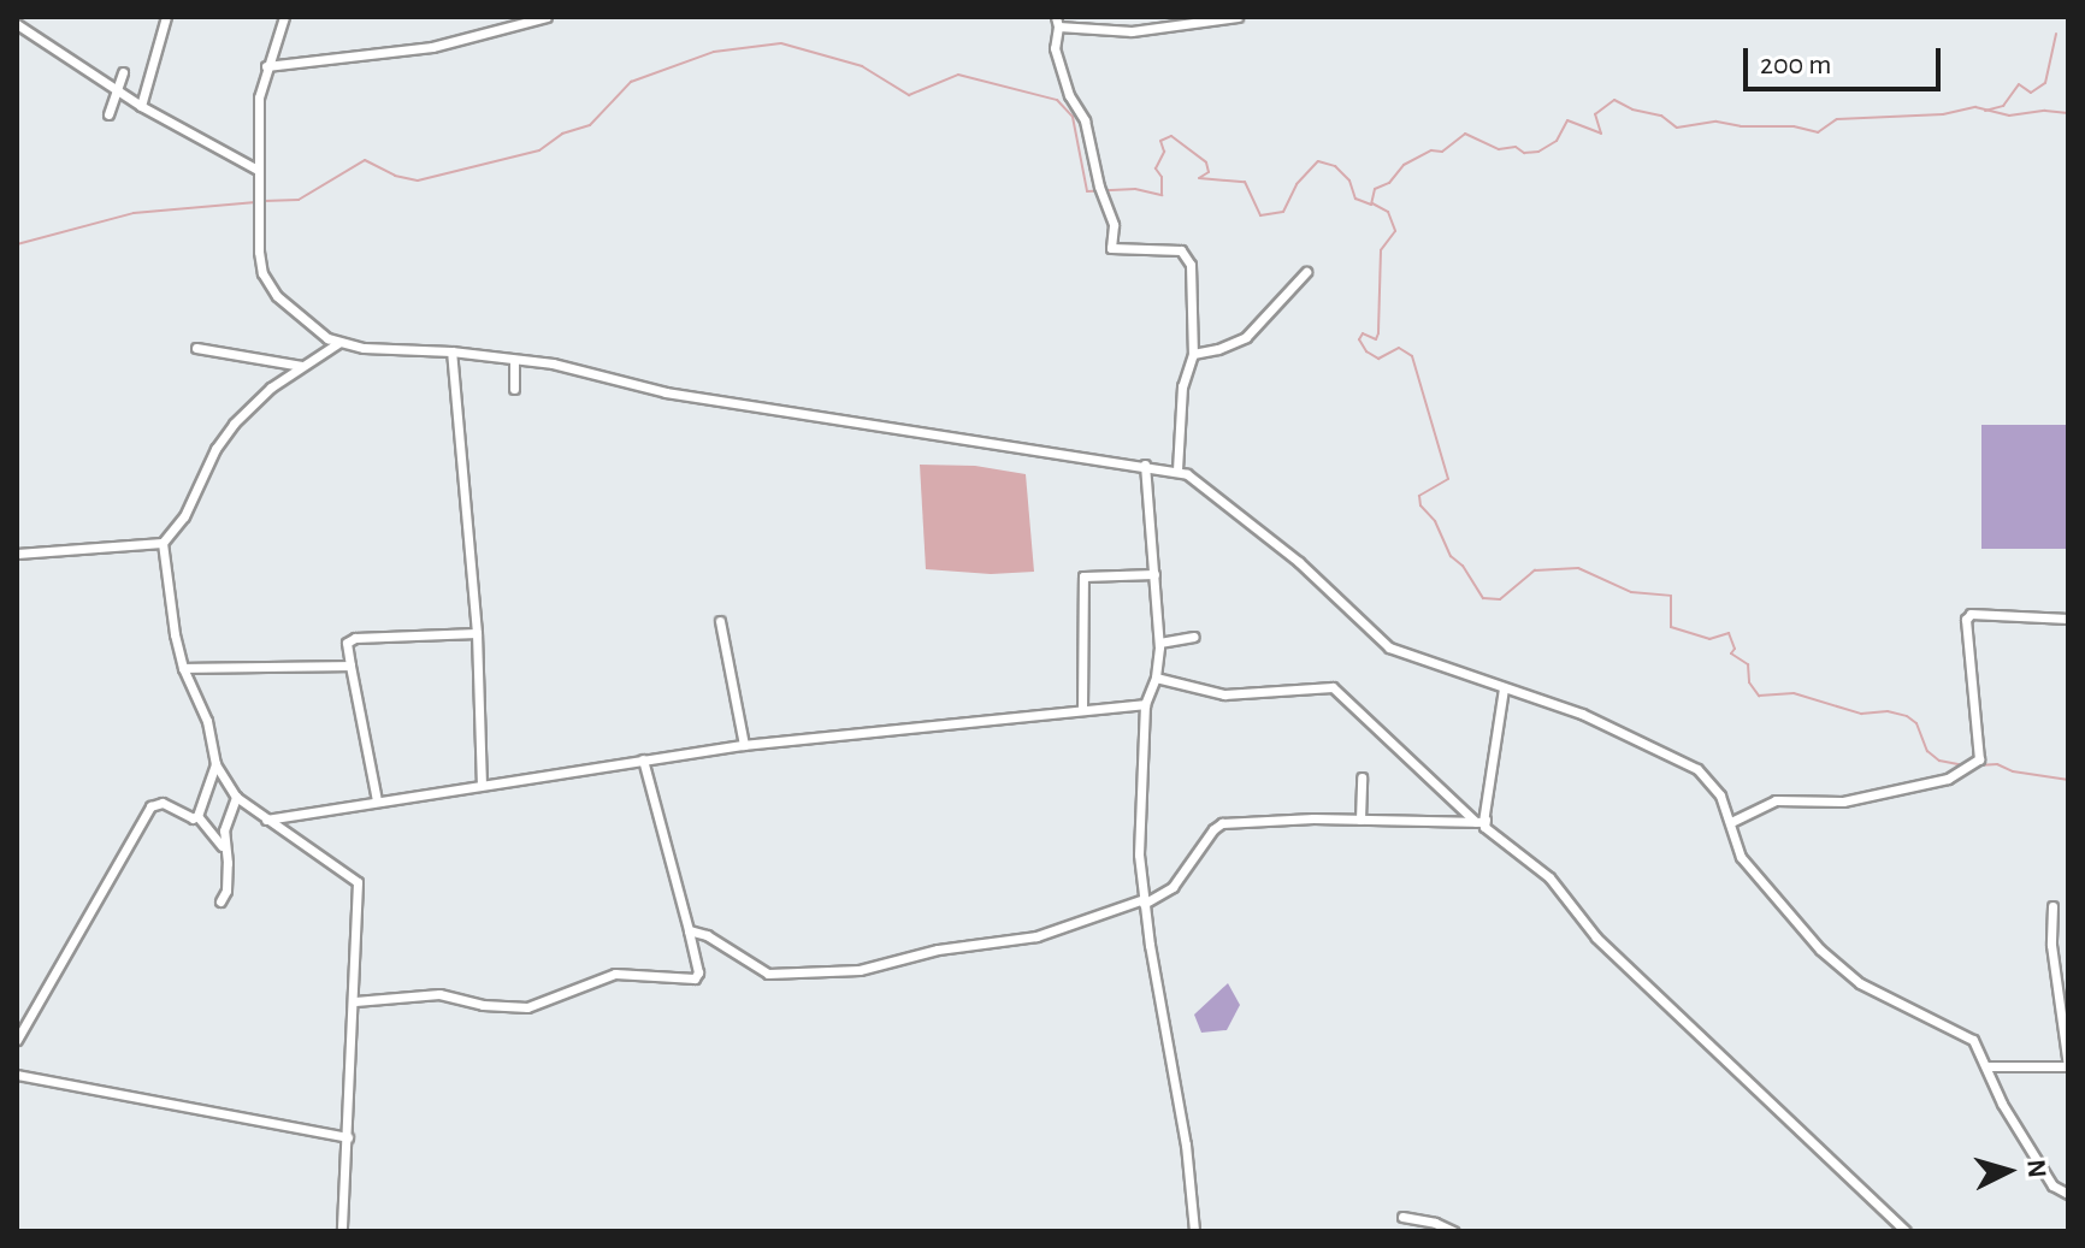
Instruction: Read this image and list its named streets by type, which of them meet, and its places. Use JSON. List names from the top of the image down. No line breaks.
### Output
{"scale_bar":"200 m","north":"right"}
